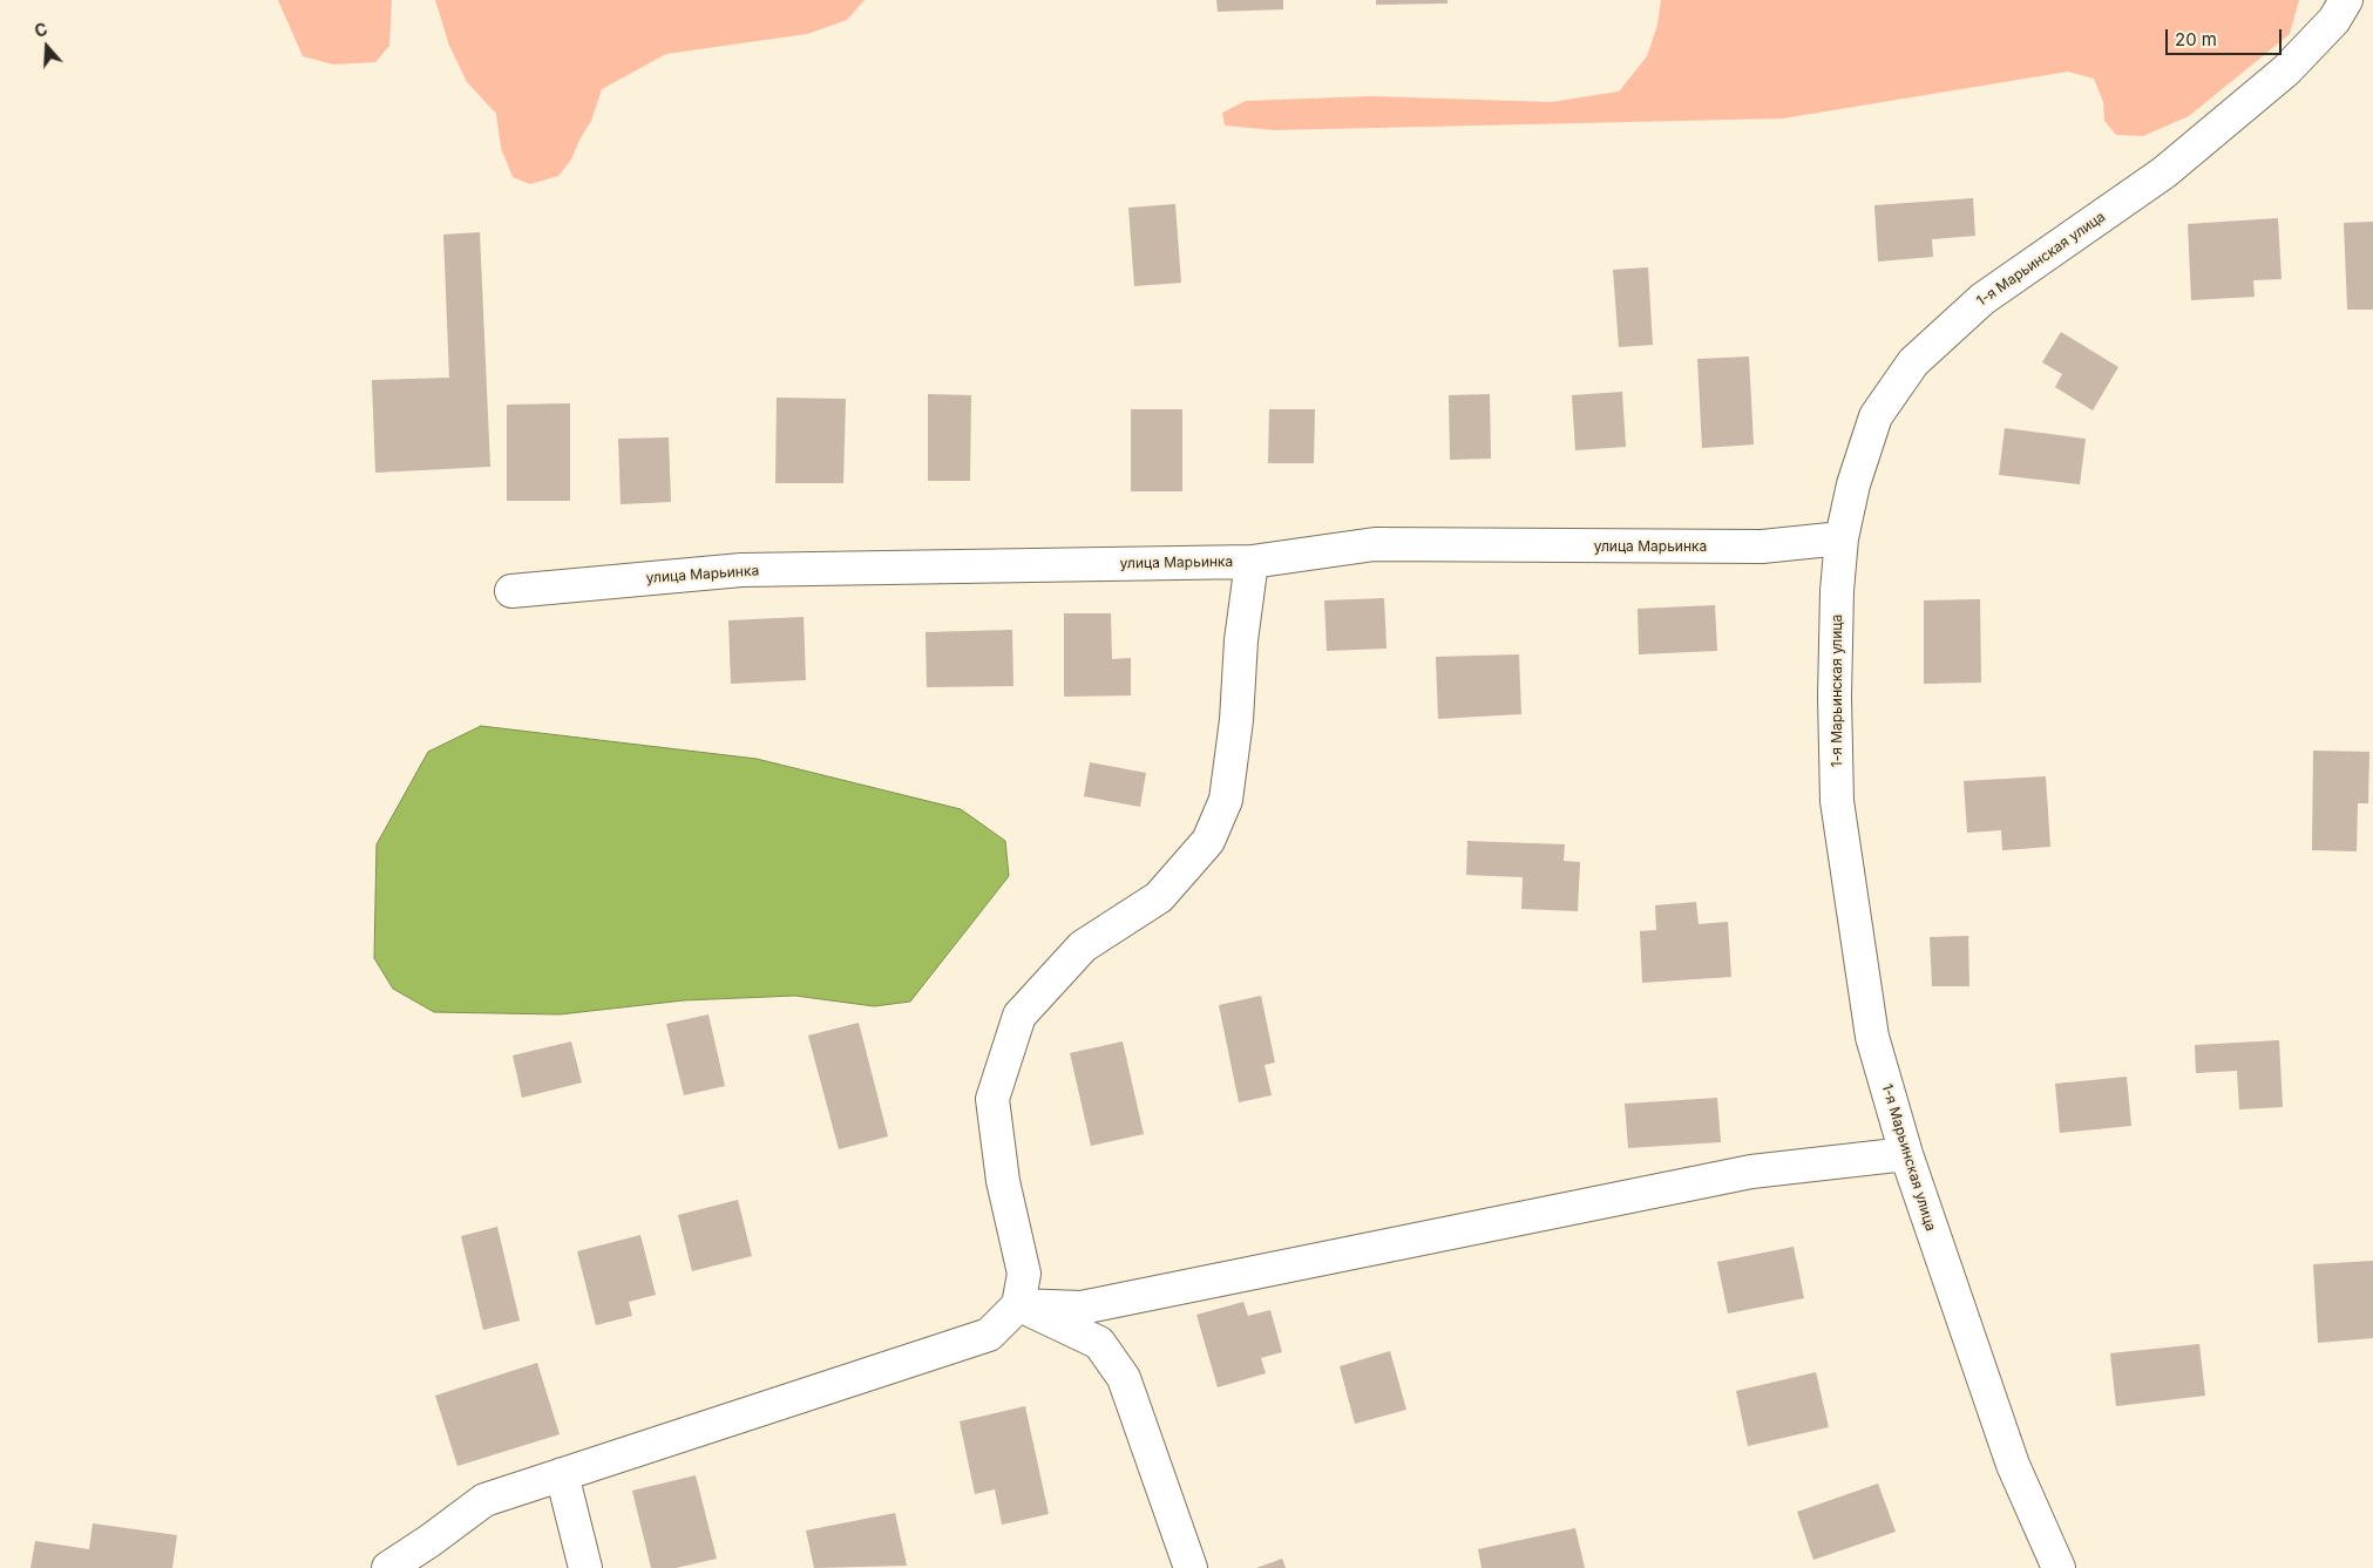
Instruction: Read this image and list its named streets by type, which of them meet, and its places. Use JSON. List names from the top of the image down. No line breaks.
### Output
{"streets":{"street":["1-я Марьинская улица","улица Марьинка"]},"crossings":[["1-я Марьинская улица","улица Марьинка"]],"scale_bar":"20 m","north":"top"}
